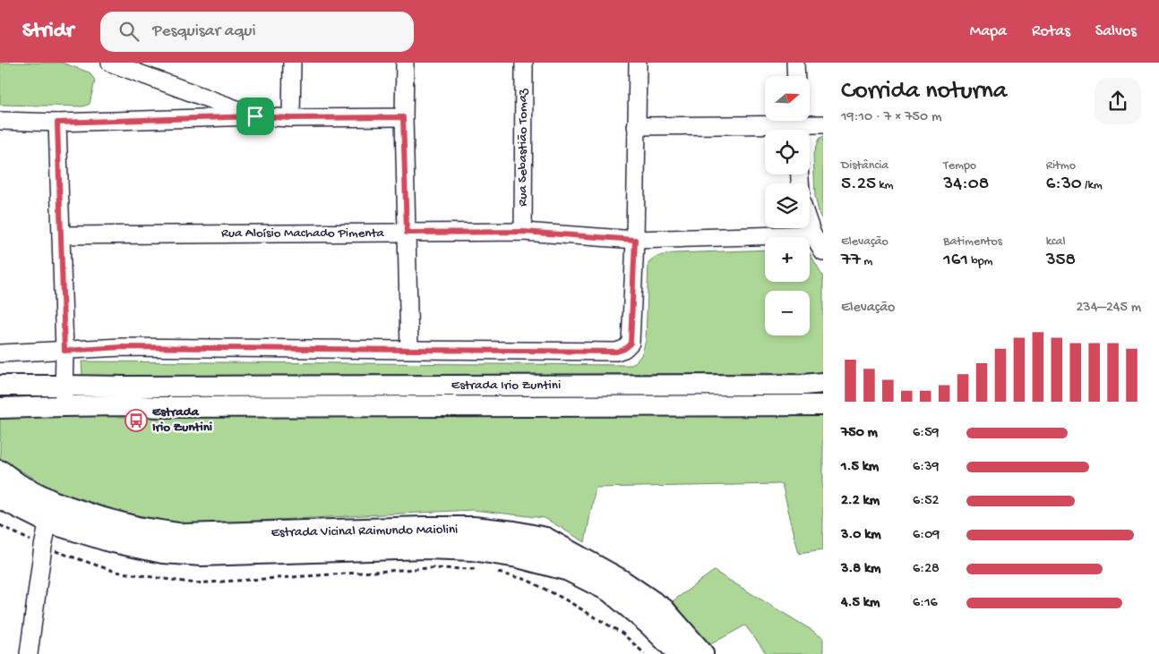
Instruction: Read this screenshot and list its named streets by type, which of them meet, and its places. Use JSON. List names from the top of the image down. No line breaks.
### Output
{"streets":{"main road":["Estrada Vicinal Raimundo Maiolini"],"street":["Rua Sebastião Tomaz","Rua Aloísio Machado Pimenta","Estrada Irio Zuntini"]},"crossings":[["Rua Sebastião Tomaz","Rua Aloísio Machado Pimenta"]],"places":{"bus stop":["Estrada Irio Zuntini"]},"north":"right","page":{"header":"Stridr","search":"Pesquisar aqui","nav":["Mapa","Rotas","Salvos"],"heading":["Corrida noturna","19:10 · 7 × 750 m"],"map_buttons":["+","−"],"stats":[["Distância","5.25 km"],["Tempo","34:08"],["Ritmo","6:30 /km"],["Elevação","77 m"],["Batimentos","161 bpm"],["kcal","358"]],"chart":["Elevação","234–245 m"],"list":[{"name":"750 m","note":"6:59"},{"name":"1.5 km","note":"6:39"},{"name":"2.2 km","note":"6:52"},{"name":"3.0 km","note":"6:09"},{"name":"3.8 km","note":"6:28"},{"name":"4.5 km","note":"6:16"}]}}
